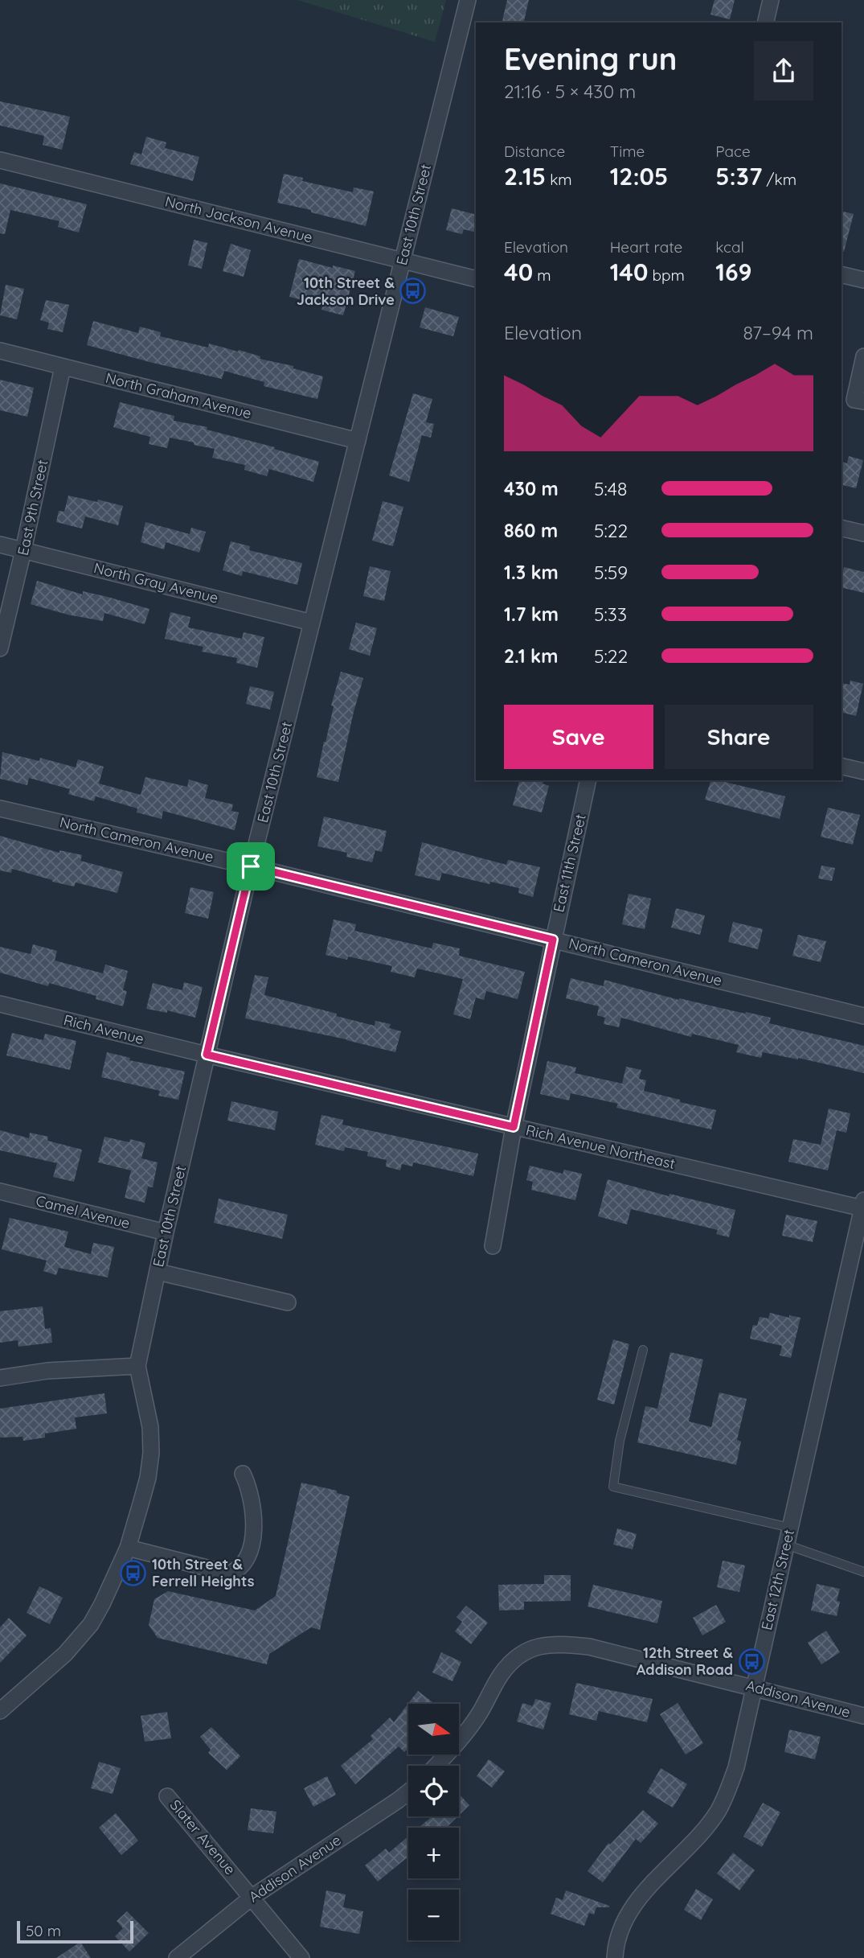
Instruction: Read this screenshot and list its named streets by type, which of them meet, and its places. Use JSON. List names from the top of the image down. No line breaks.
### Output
{"streets":{"street":["East 10th Street","North Jackson Avenue","North Graham Avenue","East 9th Street","North Gray Avenue","North Cameron Avenue","East 11th Street","Rich Avenue","Rich Avenue Northeast","Camel Avenue","East 12th Street","Addison Avenue","Slater Avenue"]},"crossings":[["East 10th Street","North Jackson Avenue"],["East 10th Street","North Graham Avenue"],["East 10th Street","North Gray Avenue"],["East 10th Street","North Cameron Avenue"],["East 10th Street","Rich Avenue"],["East 10th Street","Rich Avenue Northeast"],["East 10th Street","Camel Avenue"],["North Graham Avenue","East 9th Street"],["East 9th Street","North Gray Avenue"],["North Cameron Avenue","East 11th Street"],["East 11th Street","Rich Avenue Northeast"],["Rich Avenue","Rich Avenue Northeast"],["Rich Avenue Northeast","East 12th Street"],["East 12th Street","Addison Avenue"],["Addison Avenue","Slater Avenue"]],"places":{"bus stop":["10th Street & Jackson Drive","10th Street & Ferrell Heights","12th Street & Addison Road"]},"scale_bar":"50 m","north":"right","page":{"heading":["Evening run","21:16 · 5 × 430 m"],"stats":[["Distance","2.15 km"],["Time","12:05"],["Pace","5:37 /km"],["Elevation","40 m"],["Heart rate","140 bpm"],["kcal","169"]],"chart":["Elevation","87–94 m"],"list":[{"name":"430 m","note":"5:48"},{"name":"860 m","note":"5:22"},{"name":"1.3 km","note":"5:59"},{"name":"1.7 km","note":"5:33"},{"name":"2.1 km","note":"5:22"}],"buttons":["Save","Share"],"map_buttons":["+","−"],"scale":"50 m"}}
